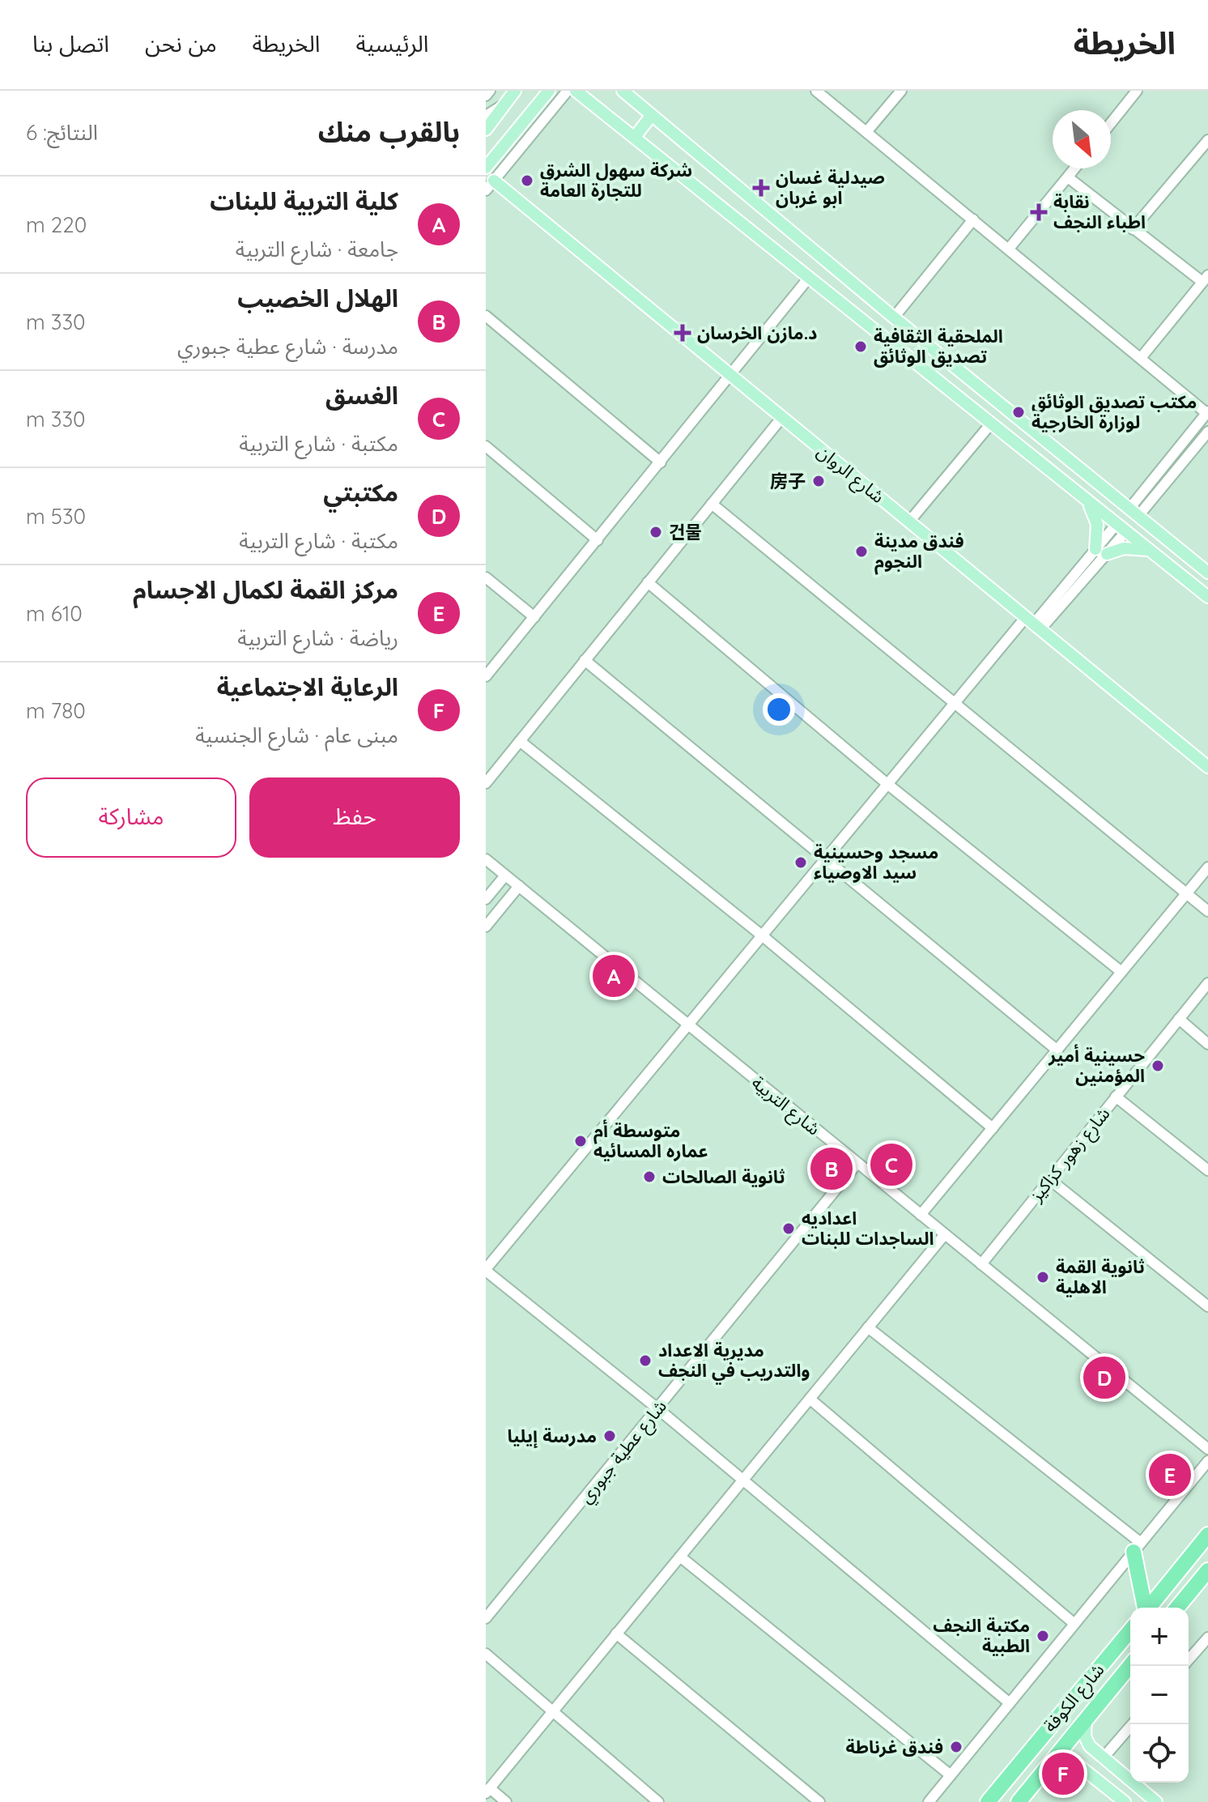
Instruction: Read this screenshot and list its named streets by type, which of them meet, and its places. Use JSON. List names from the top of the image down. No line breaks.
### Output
{"streets":{"highway":["شارع الكوفة"],"main road":["شارع الروان"],"street":["شارع التربية","شارع زهور كزاكيز","شارع عطية جبوري"]},"crossings":[["شارع التربية","شارع زهور كزاكيز"],["شارع التربية","شارع عطية جبوري"]],"places":{"other":["شركة سهول الشرق للتجارة العامة","الملحقية الثقافية تصديق الوثائق","مكتب تصديق الوثائق لوزارة الخارجية","房子","건물","فندق مدينة النجوم","مسجد وحسينية سيد الاوصياء","حسينية أمير المؤمنين","متوسطة أم عماره المسائيه","ثانوية الصالحات","اعداديه الساجدات للبنات","ثانوية القمة الاهلية","مديرية الاعداد والتدريب في النجف","مدرسة إيليا","مكتبة النجف الطبية","فندق غرناطة"],"health":["صيدلية غسان ابو غربان","نقابة اطباء النجف","د.مازن الخرسان"]},"north":"bottom right","page":{"header":"الخريطة","nav":["الرئيسية","الخريطة","من نحن","اتصل بنا"],"heading":["بالقرب منك","النتائج: 6"],"list":[{"mark":"A","name":"كلية التربية للبنات","note":"جامعة · شارع التربية","value":"220 m"},{"mark":"B","name":"الهلال الخصيب","note":"مدرسة · شارع عطية جبوري","value":"330 m"},{"mark":"C","name":"الغسق","note":"مكتبة · شارع التربية","value":"330 m"},{"mark":"D","name":"مكتبتي","note":"مكتبة · شارع التربية","value":"530 m"},{"mark":"E","name":"مركز القمة لكمال الاجسام","note":"رياضة · شارع التربية","value":"610 m"},{"mark":"F","name":"الرعاية الاجتماعية","note":"مبنى عام · شارع الجنسية","value":"780 m"}],"buttons":["حفظ","مشاركة"],"pins":["A","C","B","D","E","F"],"map_buttons":["+","−"]}}
